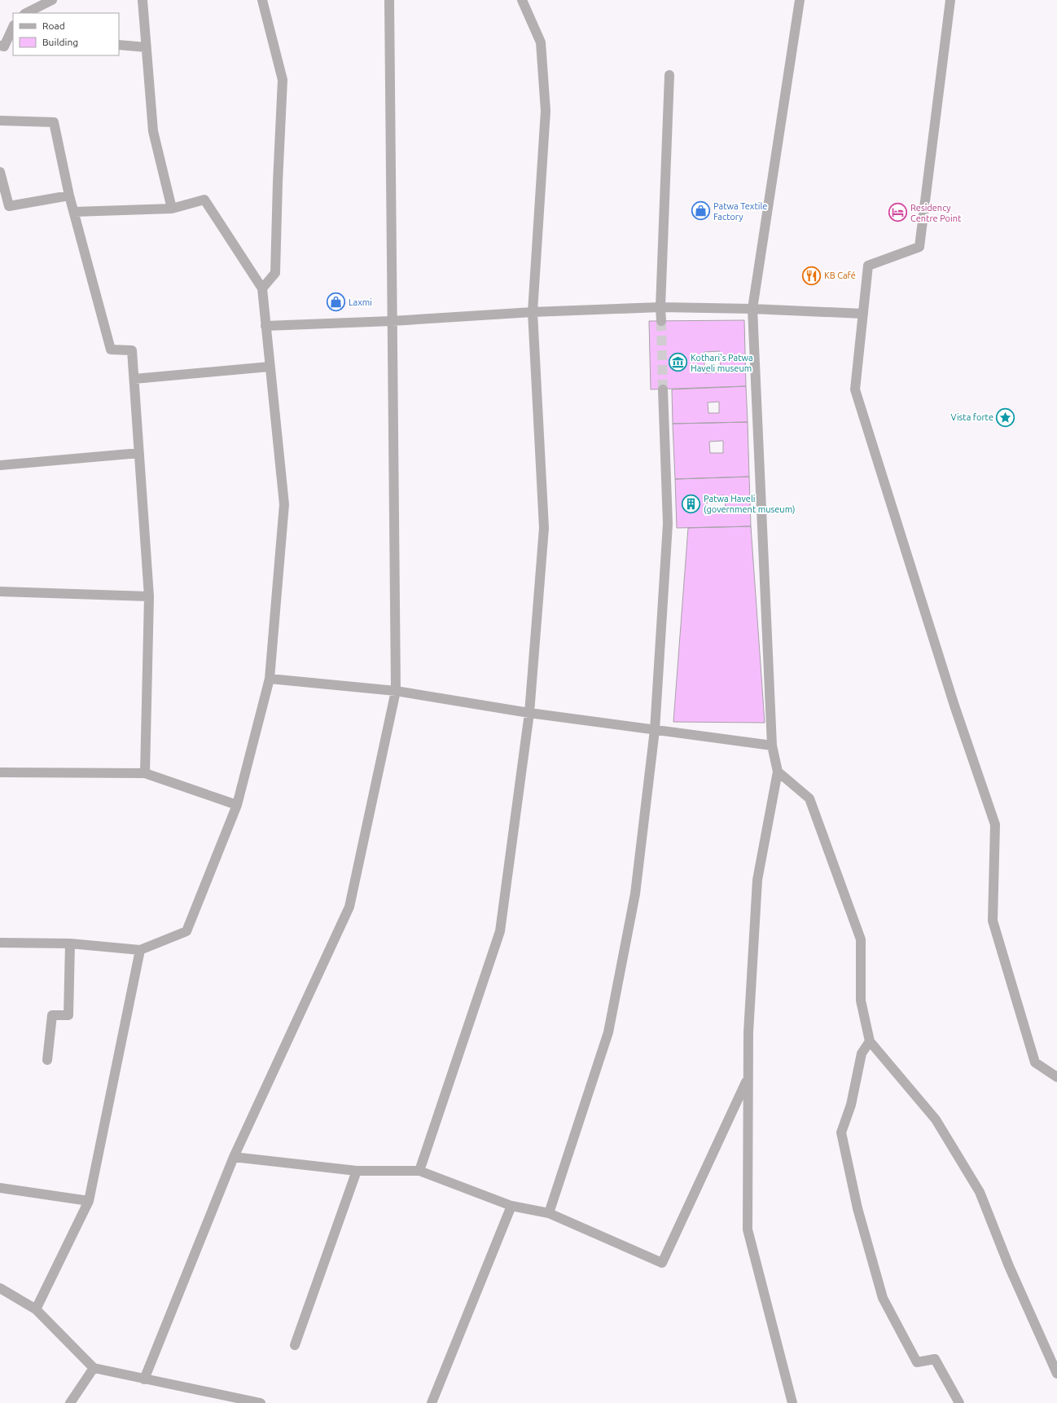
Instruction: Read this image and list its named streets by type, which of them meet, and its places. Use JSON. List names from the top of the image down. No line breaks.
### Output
{"places":{"shop":["Patwa Textile Factory","Laxmi"],"hotel":["Residency Centre Point"],"restaurant":["KB Café"],"museum":["Kothari's Patwa Haveli museum"],"place":["Vista forte"],"building":["Patwa Haveli (government museum)"]},"legend":["Road","Building"]}
